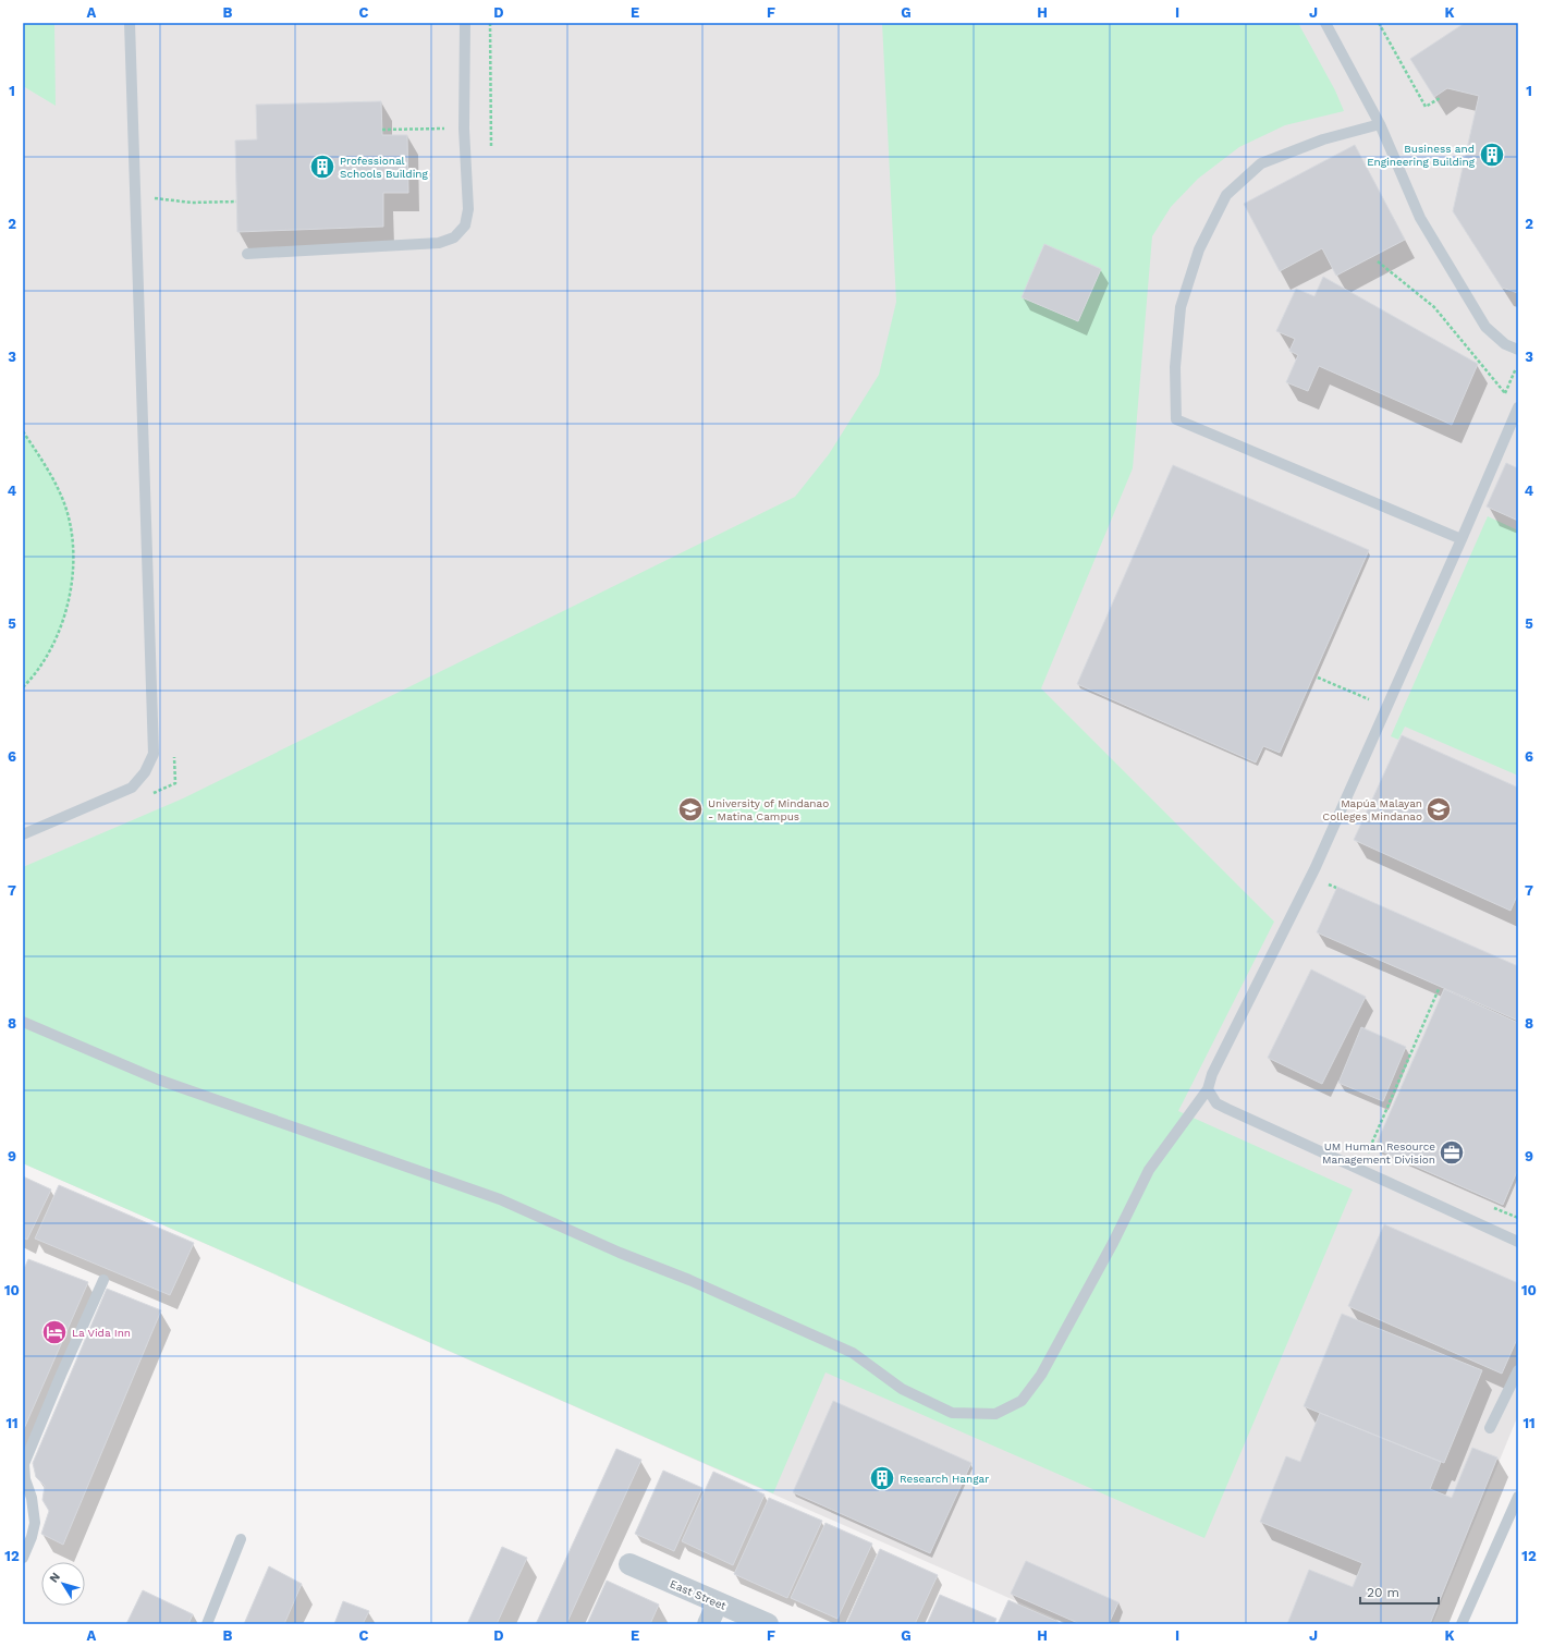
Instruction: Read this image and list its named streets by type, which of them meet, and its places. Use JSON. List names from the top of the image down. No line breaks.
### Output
{"streets":{"street":["East Street"]},"places":{"building":["Business and Engineering Building","Professional Schools Building","Research Hangar"],"school or university":["University of Mindanao - Matina Campus","Mapúa Malayan Colleges Mindanao"],"office":["UM Human Resource Management Division"],"hotel":["La Vida Inn"]},"scale_bar":"20 m","north":"top left","grid":{"columns":["A","B","C","D","E","F","G","H","I","J","K"],"rows":["1","2","3","4","5","6","7","8","9","10","11","12"]}}
